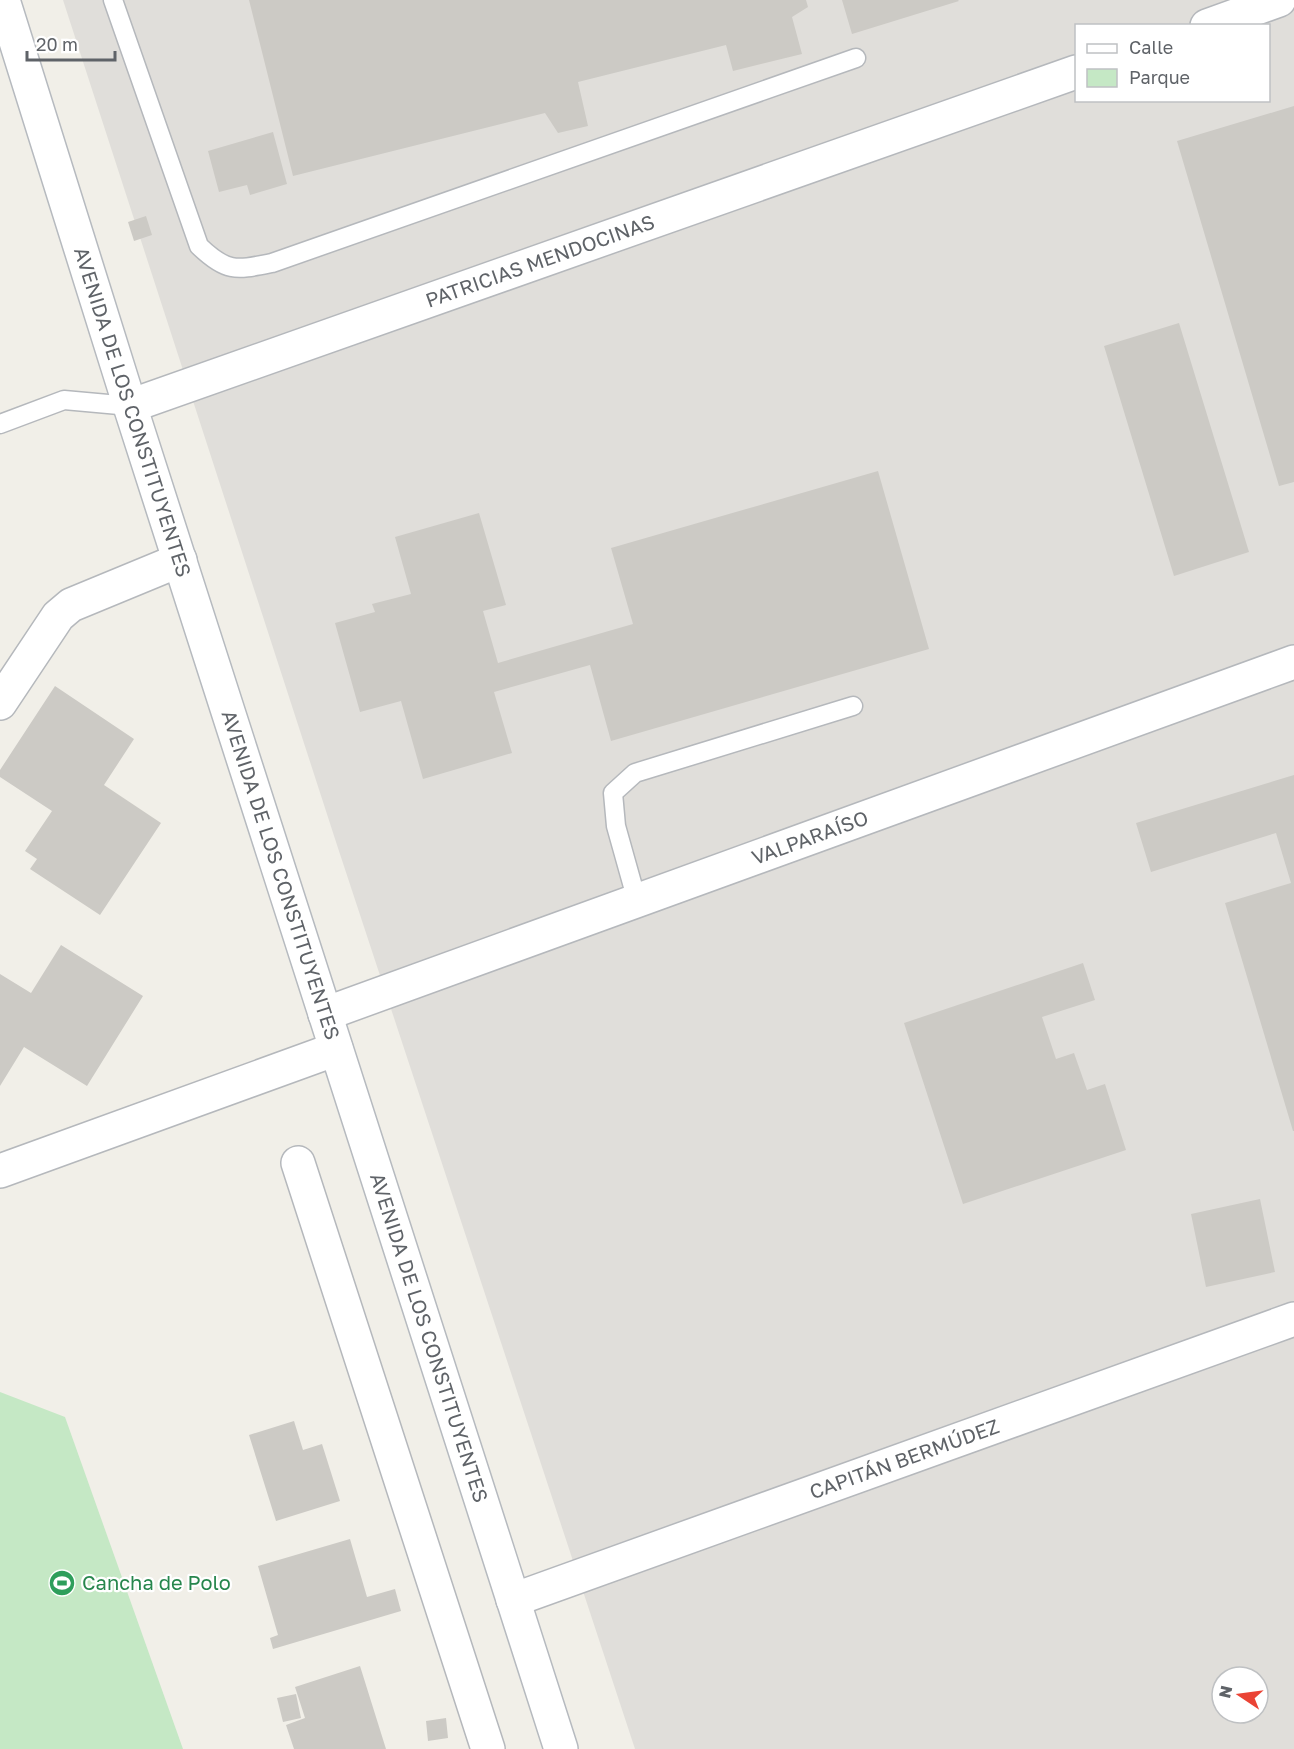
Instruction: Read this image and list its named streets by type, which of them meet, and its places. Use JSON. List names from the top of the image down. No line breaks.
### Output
{"streets":{"street":["PATRICIAS MENDOCINAS","AVENIDA DE LOS CONSTITUYENTES","VALPARAÍSO","CAPITÁN BERMÚDEZ"]},"crossings":[["PATRICIAS MENDOCINAS","AVENIDA DE LOS CONSTITUYENTES"],["AVENIDA DE LOS CONSTITUYENTES","VALPARAÍSO"],["AVENIDA DE LOS CONSTITUYENTES","CAPITÁN BERMÚDEZ"]],"places":{"sports":["Cancha de Polo"]},"legend":["Calle","Parque"],"scale_bar":"20 m","north":"left"}
